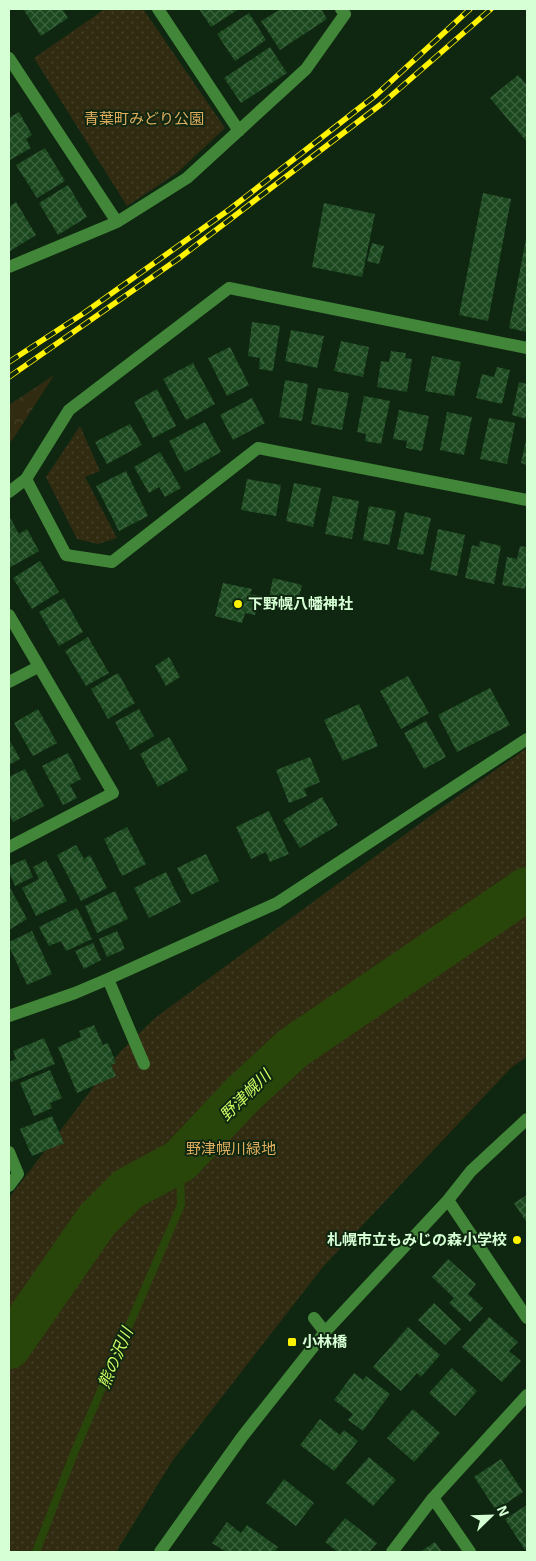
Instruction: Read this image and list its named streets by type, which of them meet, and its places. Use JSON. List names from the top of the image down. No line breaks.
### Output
{"water":["野津幌川","熊の沢川"],"parks":["青葉町みどり公園","野津幌川緑地"],"places":{"other":["下野幌八幡神社","札幌市立もみじの森小学校"],"transit":["小林橋"]},"north":"top right"}
